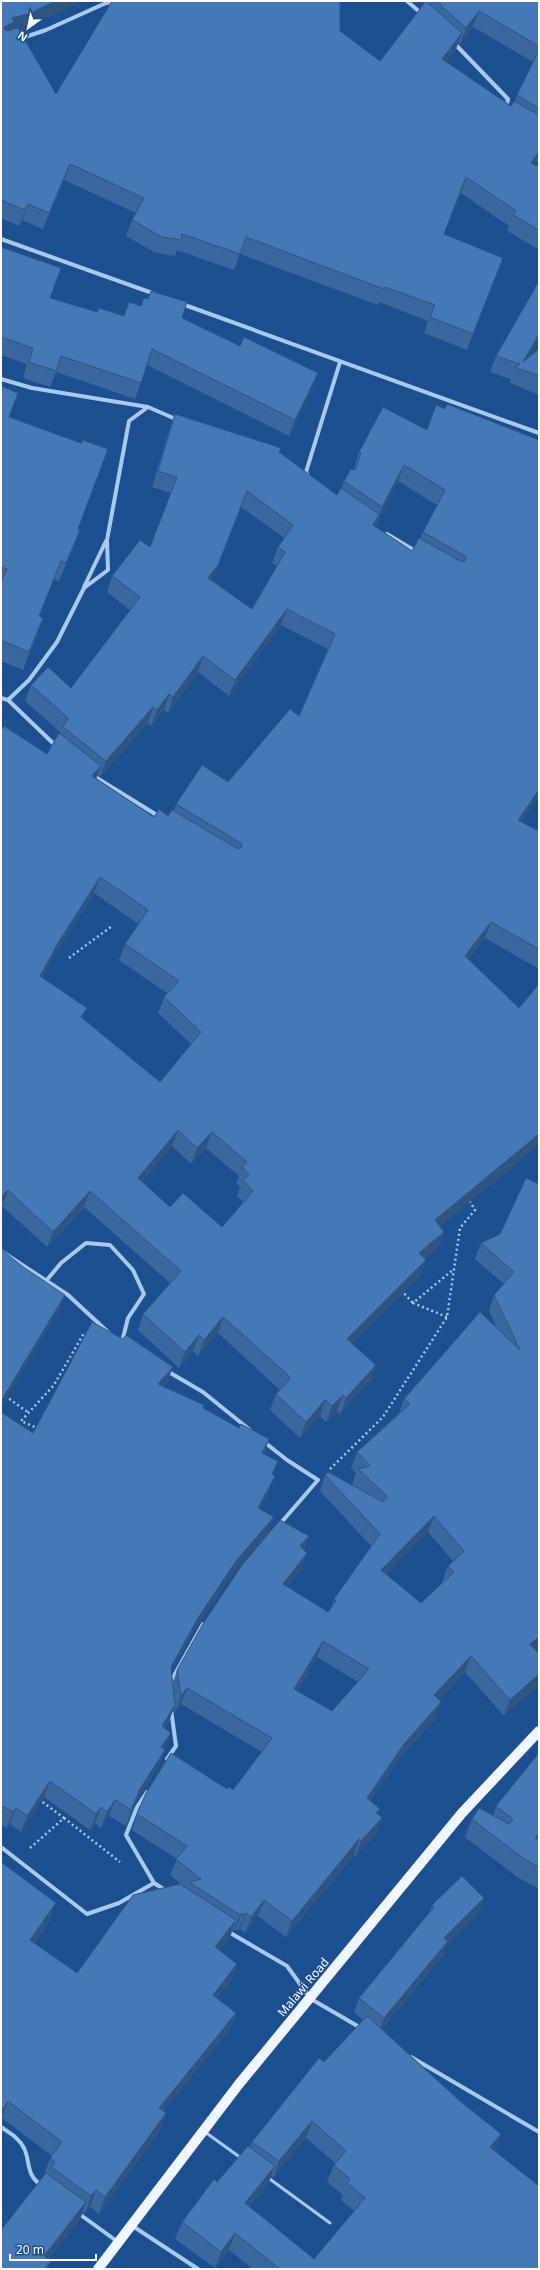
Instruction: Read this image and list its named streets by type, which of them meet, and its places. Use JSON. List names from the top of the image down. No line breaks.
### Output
{"streets":{"main road":["Malawi Road"]},"scale_bar":"20 m","north":"bottom left"}
